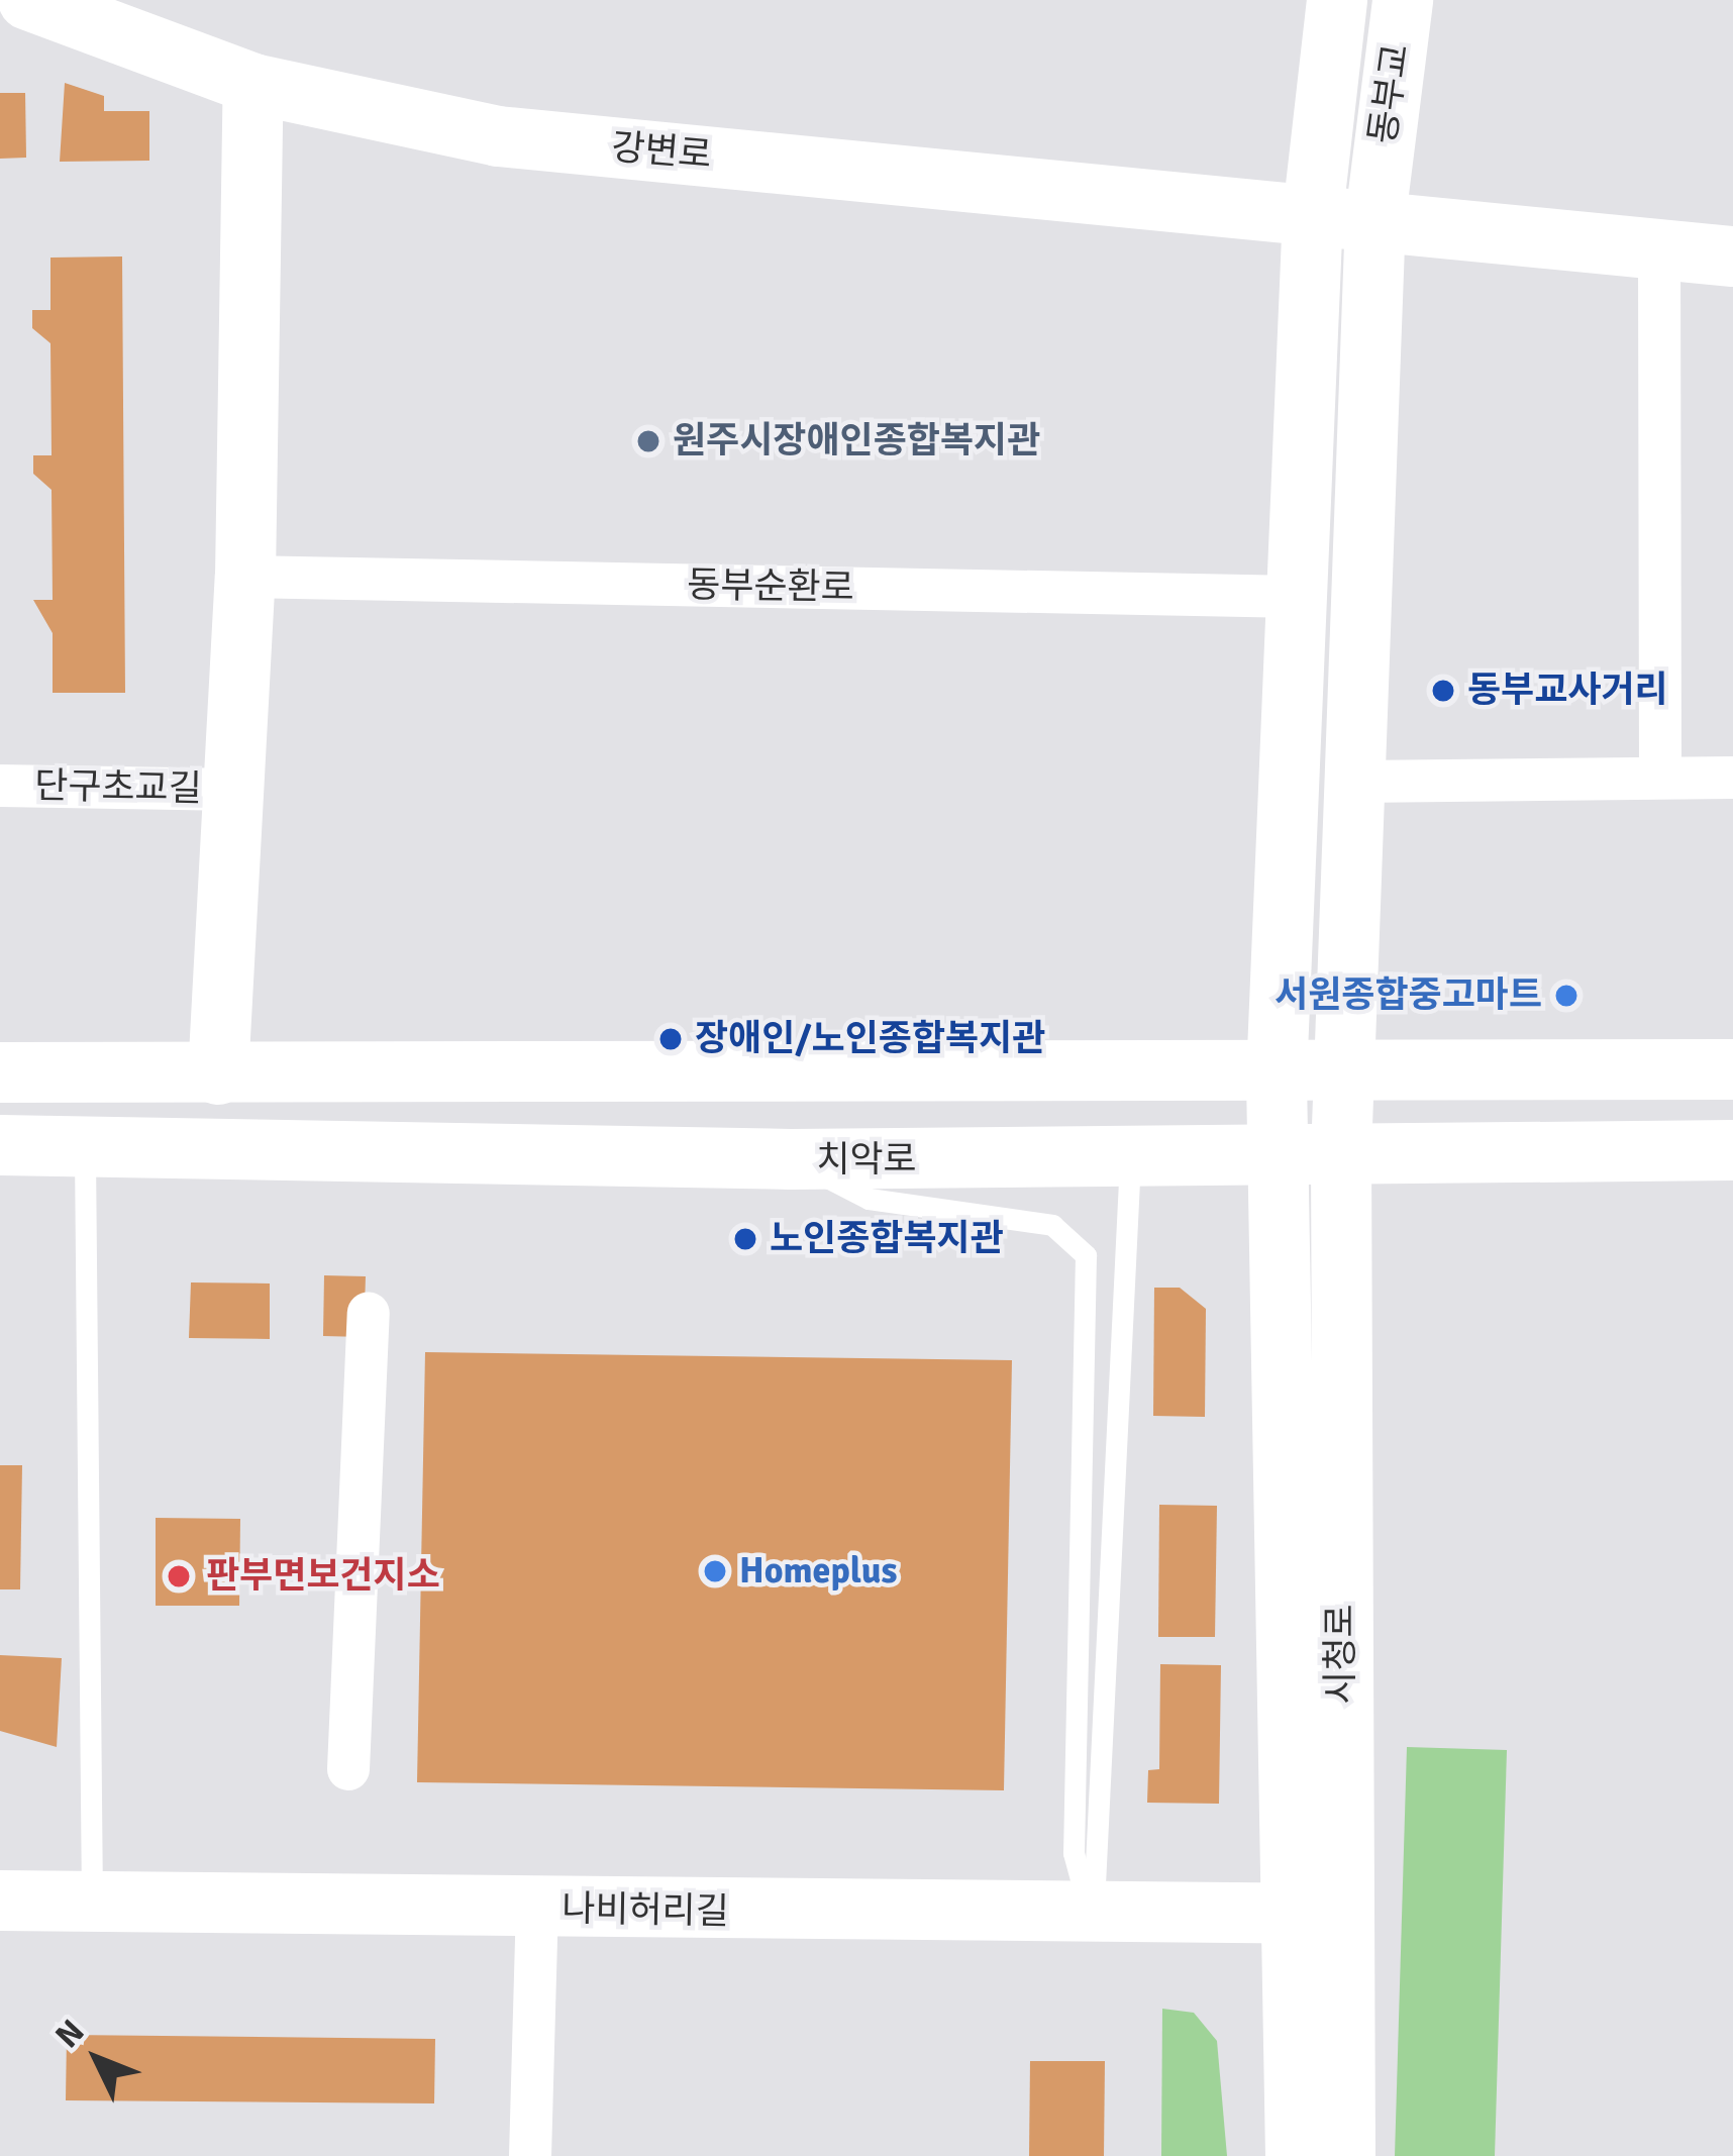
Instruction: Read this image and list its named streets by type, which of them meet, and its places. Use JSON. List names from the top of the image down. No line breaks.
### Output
{"streets":{"street":["동부교","강변로","동부순환로","단구초교길","치악로","시청로","나비허리길"]},"crossings":[["동부교","강변로"],["치악로","시청로"],["시청로","나비허리길"]],"places":["원주시장애인종합복지관","동부교사거리","서원종합중고마트","장애인/노인종합복지관","노인종합복지관","Homeplus","판부면보건지소"],"north":"top left"}
